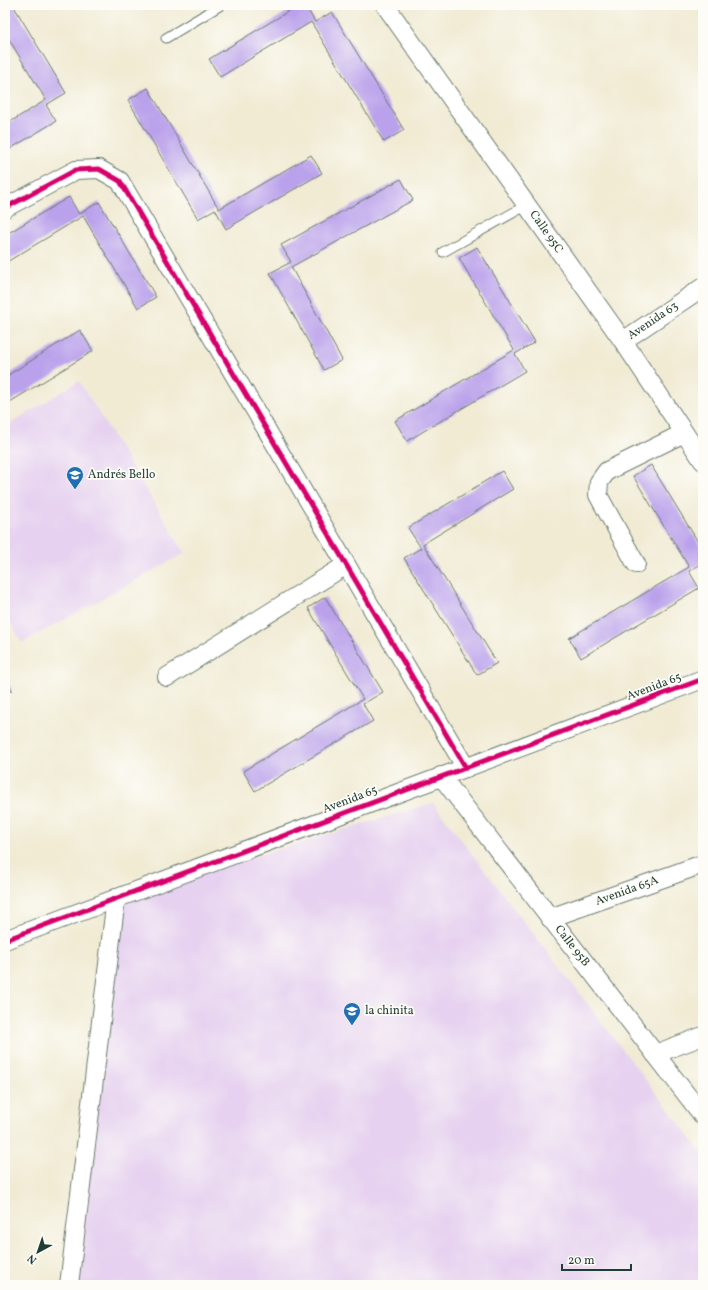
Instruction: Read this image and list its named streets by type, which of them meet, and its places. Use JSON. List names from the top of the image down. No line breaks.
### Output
{"streets":{"street":["Calle 95C","Avenida 63","Avenida 65","Avenida 65A","Calle 95B"]},"crossings":[["Calle 95C","Avenida 63"],["Avenida 65","Calle 95B"],["Avenida 65A","Calle 95B"]],"places":{"school or university":["Andrés Bello","la chinita"]},"scale_bar":"20 m","north":"bottom left"}
